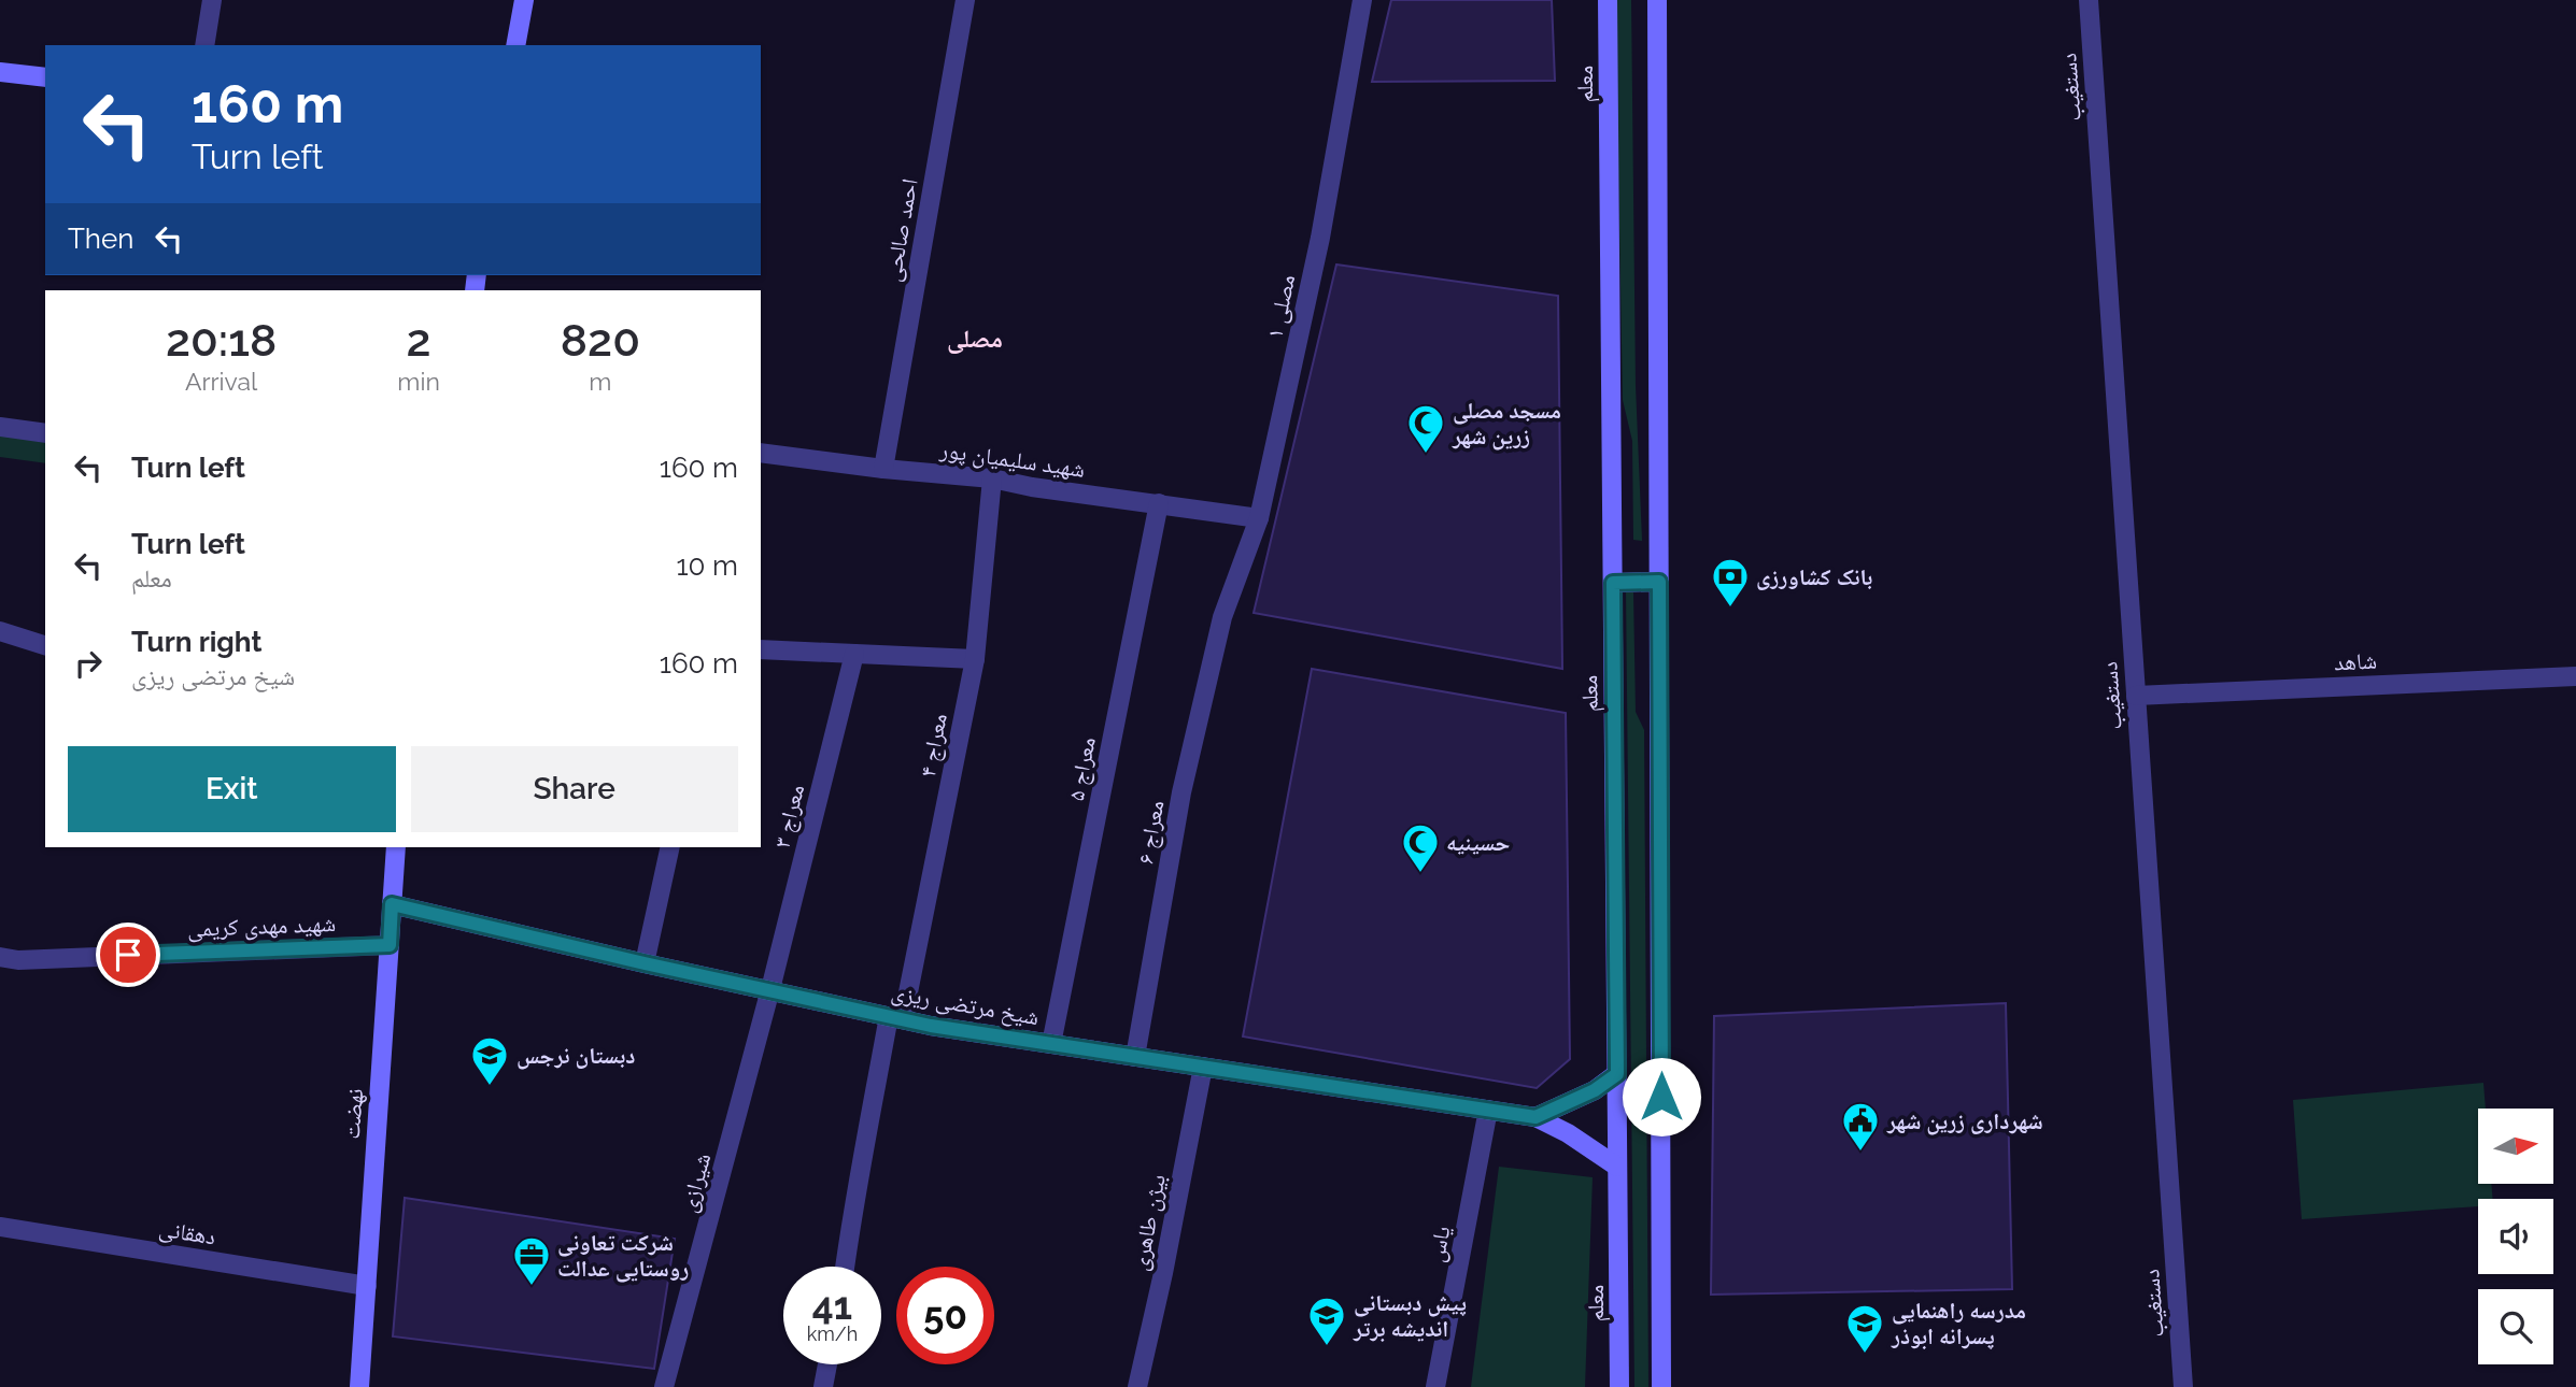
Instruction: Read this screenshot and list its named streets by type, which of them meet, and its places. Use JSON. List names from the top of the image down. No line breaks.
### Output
{"streets":{"main road":["معلم","شیخ مرتضی ریزی","نهضت"],"street":["دستغیب","احمد صالحی","مصلی ۱","شهید سلیمیان پور","شاهد","معراج ۴","معراج ۵","معراج ۳","معراج ۶","شهید مهدی کریمی","شیرازی","بیژن طاهری","دهقانی","یاس"]},"crossings":[["معلم","شیخ مرتضی ریزی"],["دستغیب","شاهد"],["احمد صالحی","شهید سلیمیان پور"],["مصلی ۱","شهید سلیمیان پور"],["مصلی ۱","معراج ۶"],["شهید سلیمیان پور","معراج ۴"],["شهید سلیمیان پور","معراج ۵"],["معراج ۴","شیخ مرتضی ریزی"],["معراج ۵","شیخ مرتضی ریزی"],["معراج ۳","شیخ مرتضی ریزی"],["معراج ۳","شیرازی"],["معراج ۶","شیخ مرتضی ریزی"],["شهید مهدی کریمی","نهضت"],["شیخ مرتضی ریزی","نهضت"],["شیخ مرتضی ریزی","شیرازی"],["شیخ مرتضی ریزی","بیژن طاهری"],["شیخ مرتضی ریزی","یاس"],["نهضت","دهقانی"]],"districts":["مصلی"],"places":{"mosque":["مسجد مصلی زرین شهر","حسینیه"],"bank":["بانک کشاورزی"],"school or university":["دبستان نرجس","پیش دبستانی اندیشه برتر","مدرسه راهنمایی پسرانه ابوذر"],"public building":["شهرداری زرین شهر"],"office":["شرکت تعاونی روستایی عدالت"]},"north":"right","page":{"turn":["160 m","Turn left"],"then":"Then","eta":["20:18","Arrival","2","min","820","m"],"list":[{"name":"Turn left","value":"160 m"},{"name":"Turn left","note":"معلم","value":"10 m"},{"name":"Turn right","note":"شیخ مرتضی ریزی","value":"160 m"}],"buttons":["Exit","Share"],"speed":"41 km/h","limit":"50"}}
